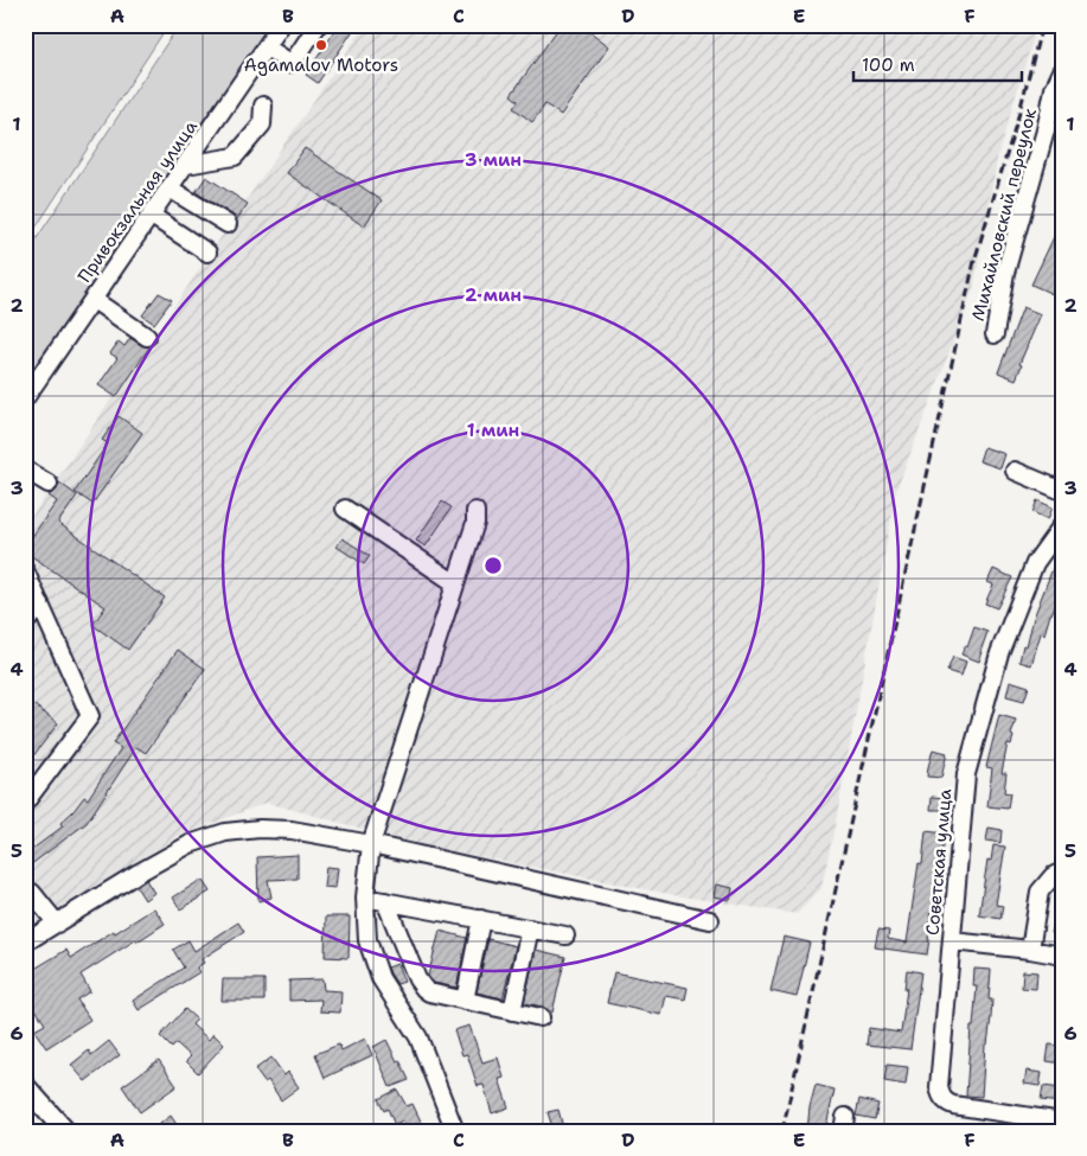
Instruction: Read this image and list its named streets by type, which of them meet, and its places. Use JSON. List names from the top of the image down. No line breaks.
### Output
{"streets":{"street":["Привокзальная улица","Михайловский переулок","Советская улица"]},"places":["Agamalov Motors"],"scale_bar":"100 m","grid":{"columns":["A","B","C","D","E","F"],"rows":["1","2","3","4","5","6"]},"rings":["3 мин","2 мин","1 мин"]}
